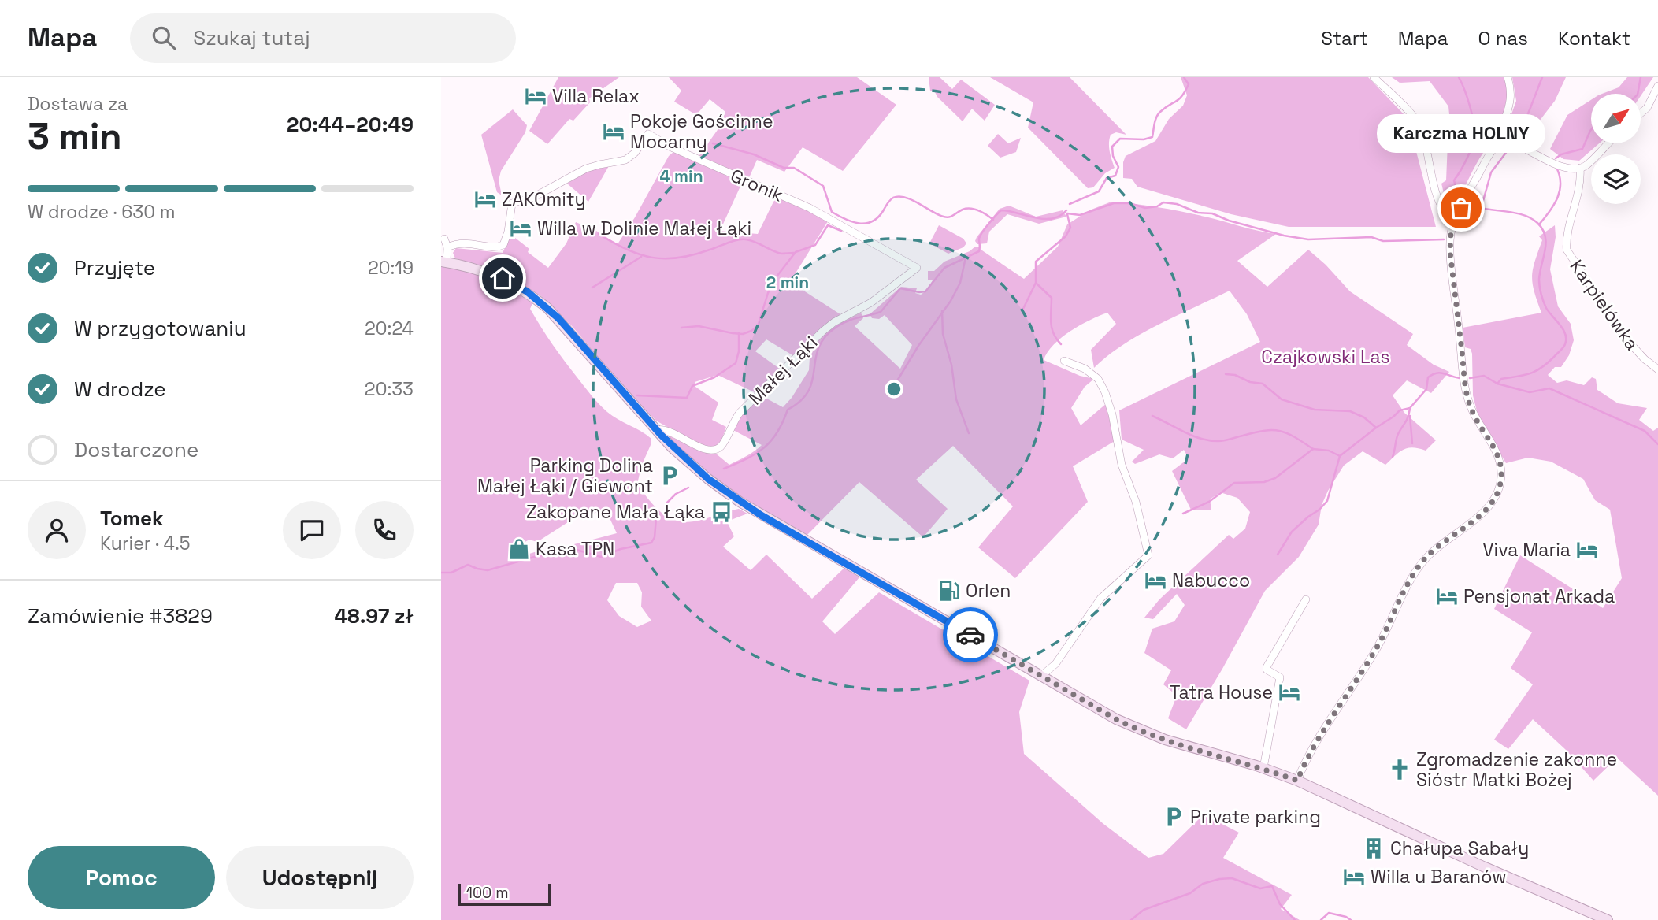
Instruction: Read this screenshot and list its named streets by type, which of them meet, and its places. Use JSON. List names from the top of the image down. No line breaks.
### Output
{"streets":{"street":["Gronik","Karpielówka","Małej Łąki"]},"crossings":[["Gronik","Małej Łąki"]],"parks":["Czajkowski Las"],"places":{"hotel":["Villa Relax","Pokoje Gościnne Mocarny","ZAKOmity","Willa w Dolinie Małej Łąki","Viva Maria","Nabucco","Pensjonat Arkada","Tatra House","Willa u Baranów"],"other":["Karczma HOLNY"],"parking":["Parking Dolina Małej Łąki / Giewont","Private parking"],"bus stop":["Zakopane Mała Łąka"],"shop":["Kasa TPN"],"fuel station":["Orlen"],"church":["Zgromadzenie zakonne Sióstr Matki Bożej"],"building":["Chałupa Sabały"]},"scale_bar":"100 m","north":"top right","page":{"header":"Mapa","search":"Szukaj tutaj","nav":["Start","Mapa","O nas","Kontakt"],"heading":["3 min","Dostawa za","20:44–20:49"],"panel":["Tomek","Kurier · 4.5","Zamówienie #3829","48.97 zł"],"bubble":"Karczma HOLNY","bar":"W drodze · 630 m","list":[["Przyjęte","20:19"],["W przygotowaniu","20:24"],["W drodze","20:33"],"Dostarczone"],"buttons":["Pomoc","Udostępnij"],"scale":"100 m"},"rings":["4 min","2 min"]}
